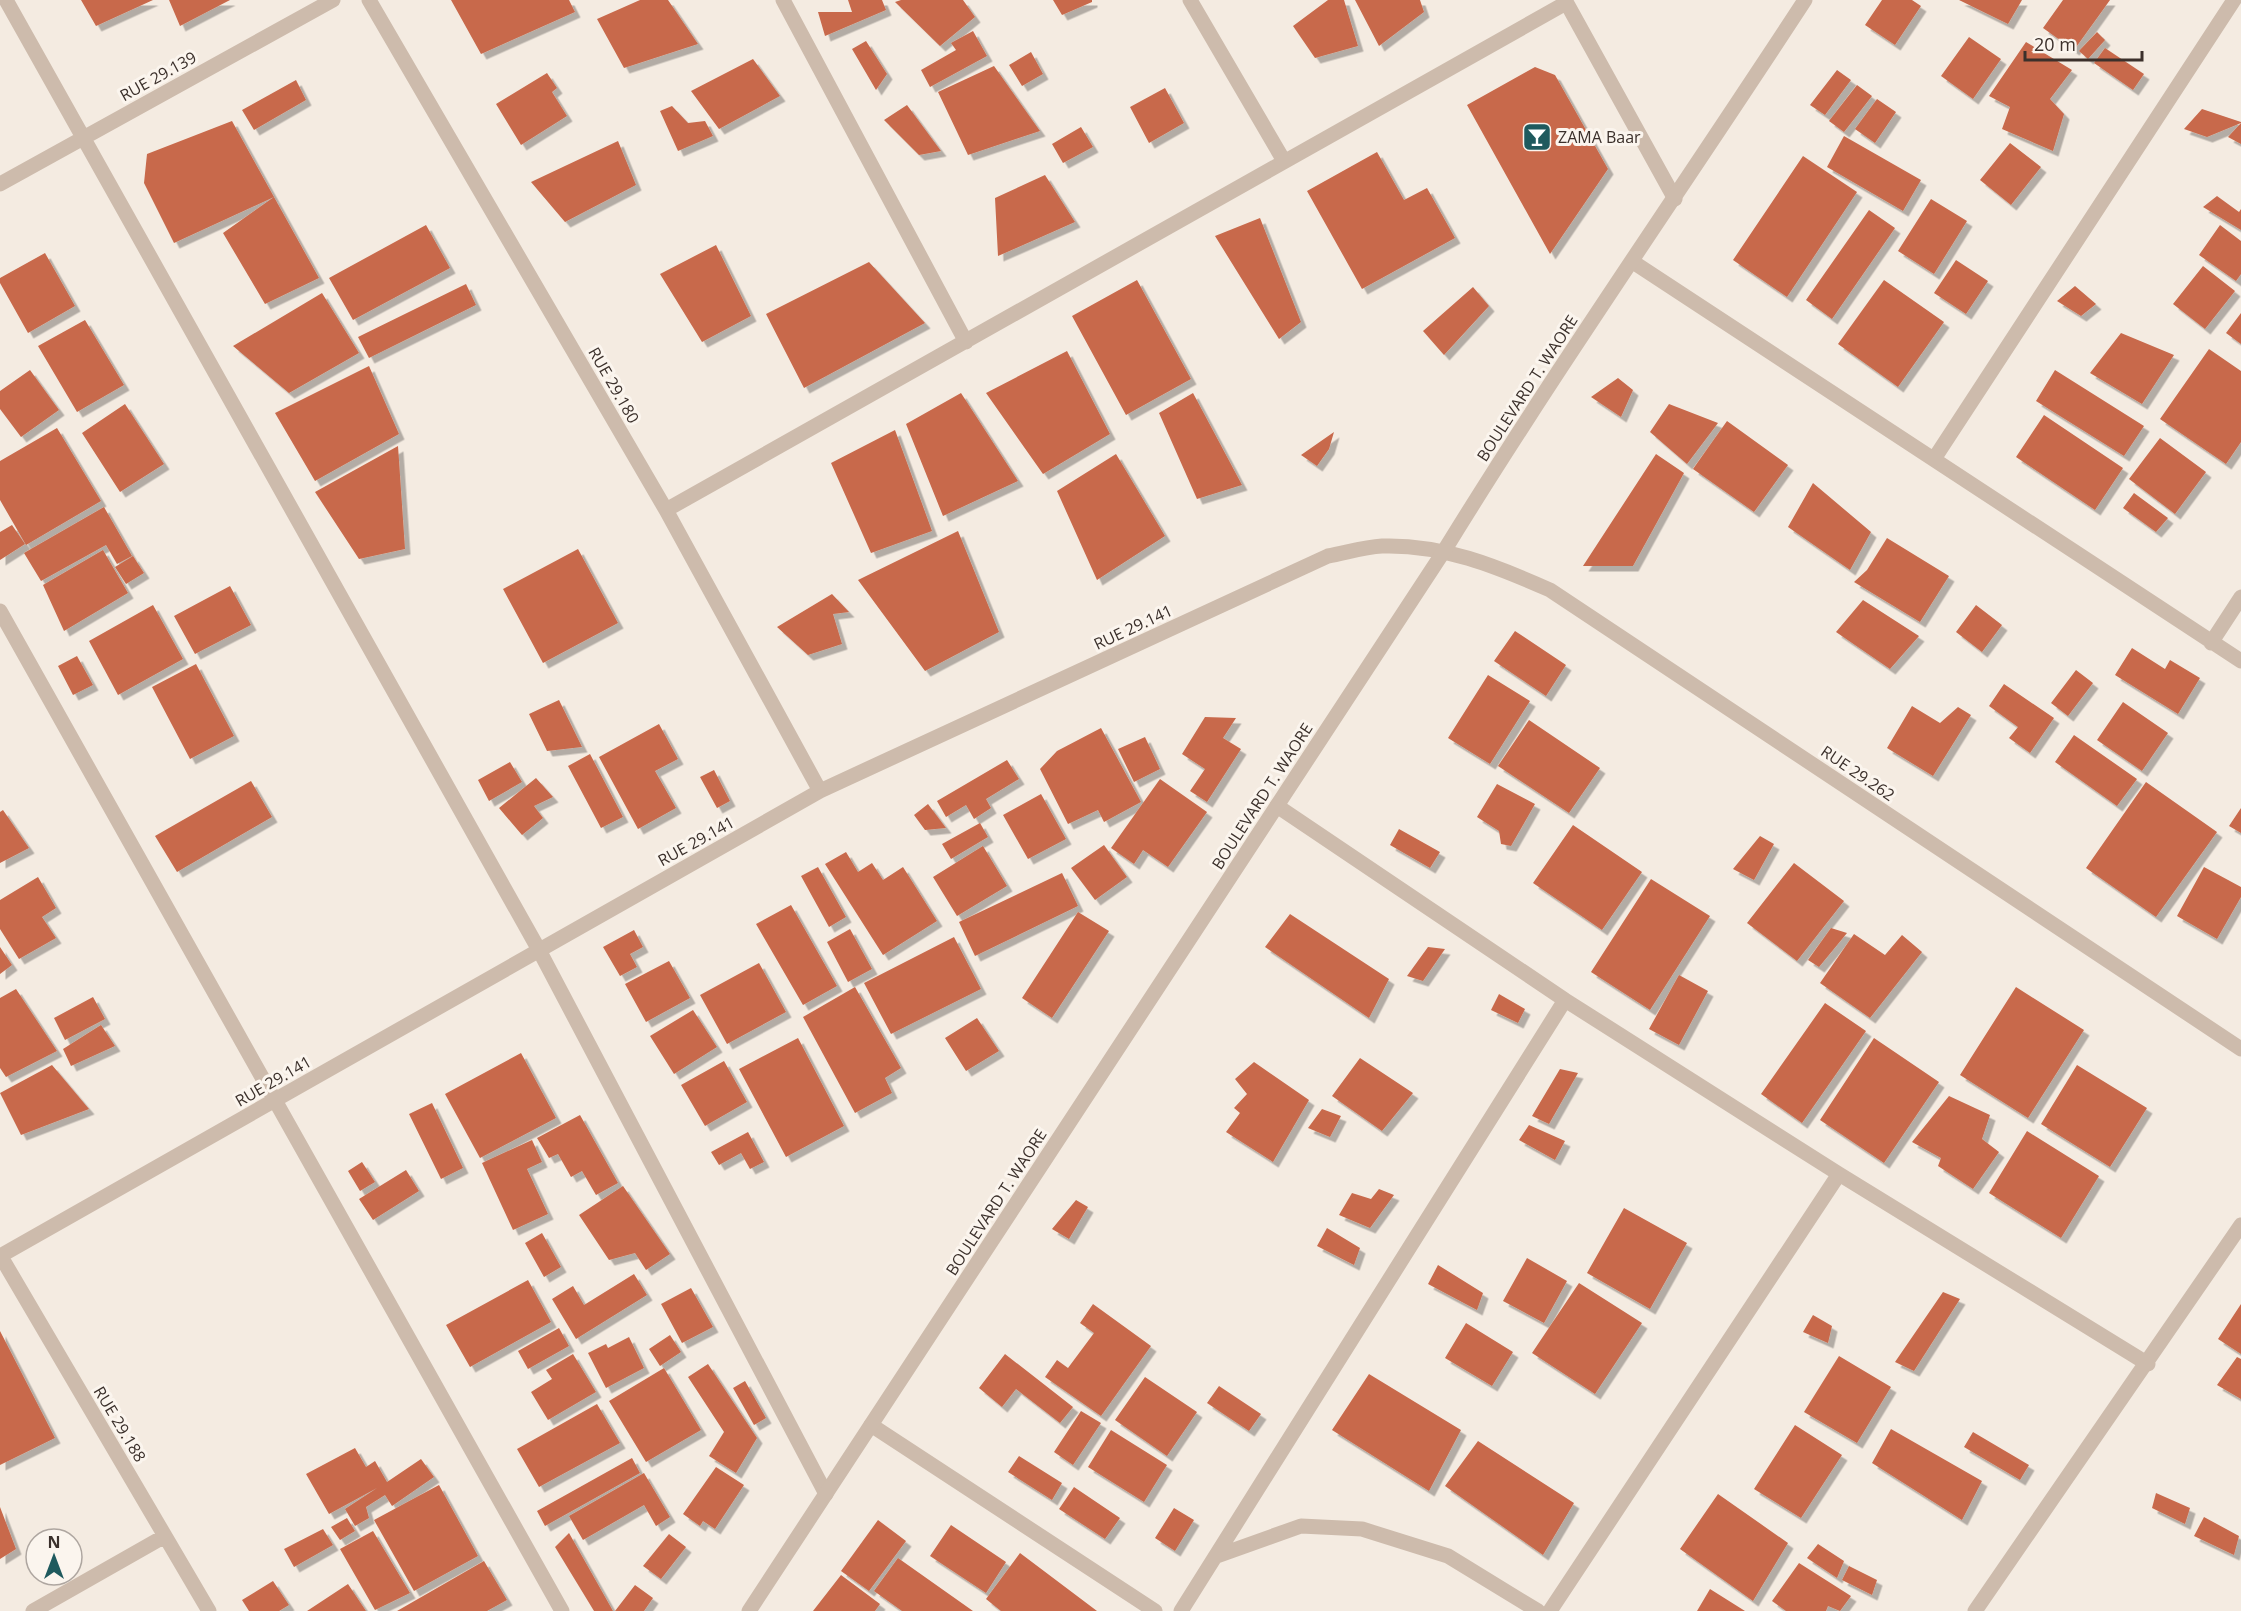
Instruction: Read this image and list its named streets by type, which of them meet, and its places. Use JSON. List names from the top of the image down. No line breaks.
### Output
{"streets":{"street":["RUE 29.139","RUE 29.180","BOULEVARD T. WAORE","RUE 29.141","RUE 29.262","RUE 29.188"]},"crossings":[["RUE 29.180","RUE 29.141"],["BOULEVARD T. WAORE","RUE 29.141"],["BOULEVARD T. WAORE","RUE 29.262"],["RUE 29.141","RUE 29.262"],["RUE 29.141","RUE 29.188"]],"places":{"bar":["ZAMA Baar"]},"scale_bar":"20 m","north":"top"}
